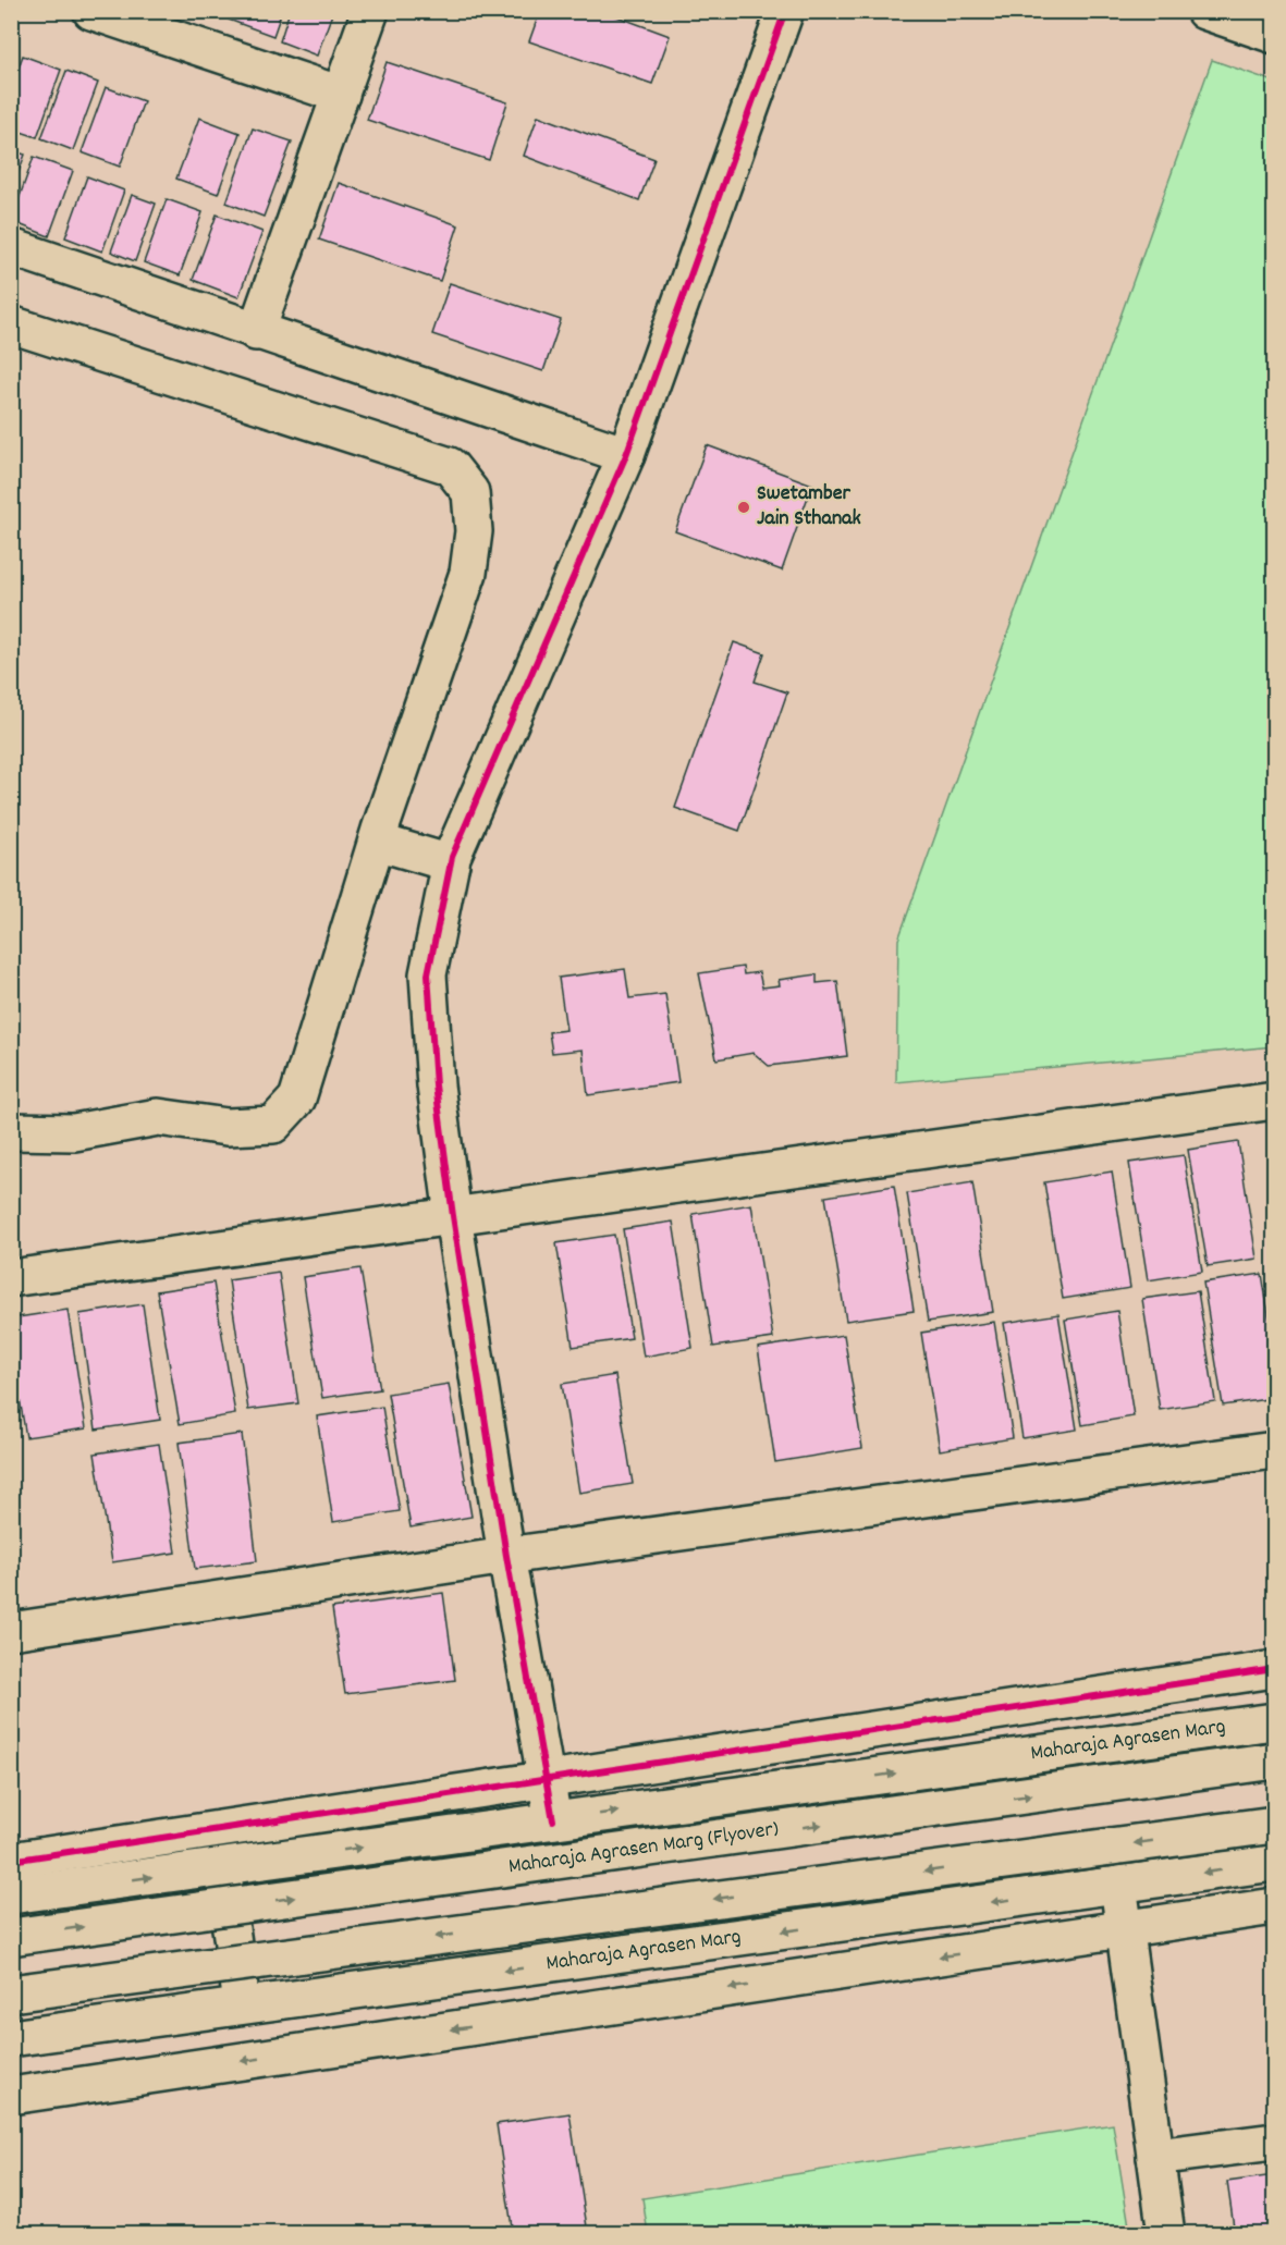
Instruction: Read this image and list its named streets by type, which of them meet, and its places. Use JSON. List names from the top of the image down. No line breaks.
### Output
{"streets":{"street":["Maharaja Agrasen Marg","Maharaja Agrasen Marg (Flyover)"]},"places":["Swetamber Jain Sthanak"]}
